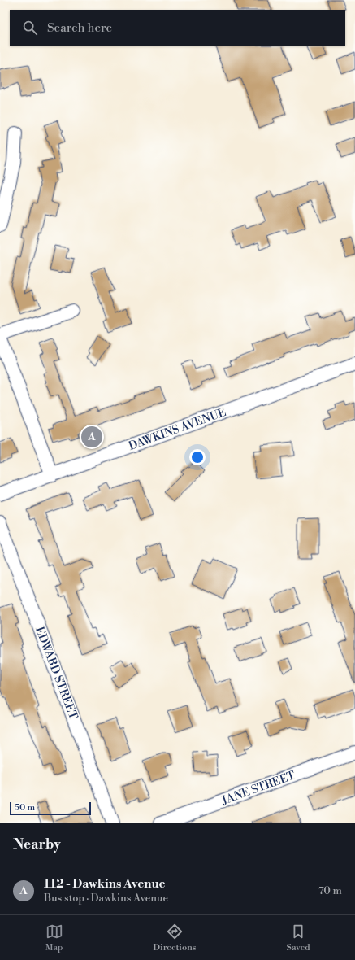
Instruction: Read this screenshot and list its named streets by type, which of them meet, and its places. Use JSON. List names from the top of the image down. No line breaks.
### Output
{"streets":{"street":["DAWKINS AVENUE","EDWARD STREET","JANE STREET"]},"scale_bar":"50 m","page":{"search":"Search here","pins":"A","scale":"50 m","heading":"Nearby","list":[{"mark":"A","name":"112 - Dawkins Avenue","note":"Bus stop · Dawkins Avenue","value":"70 m"}],"nav":["Map","Directions","Saved"]}}
